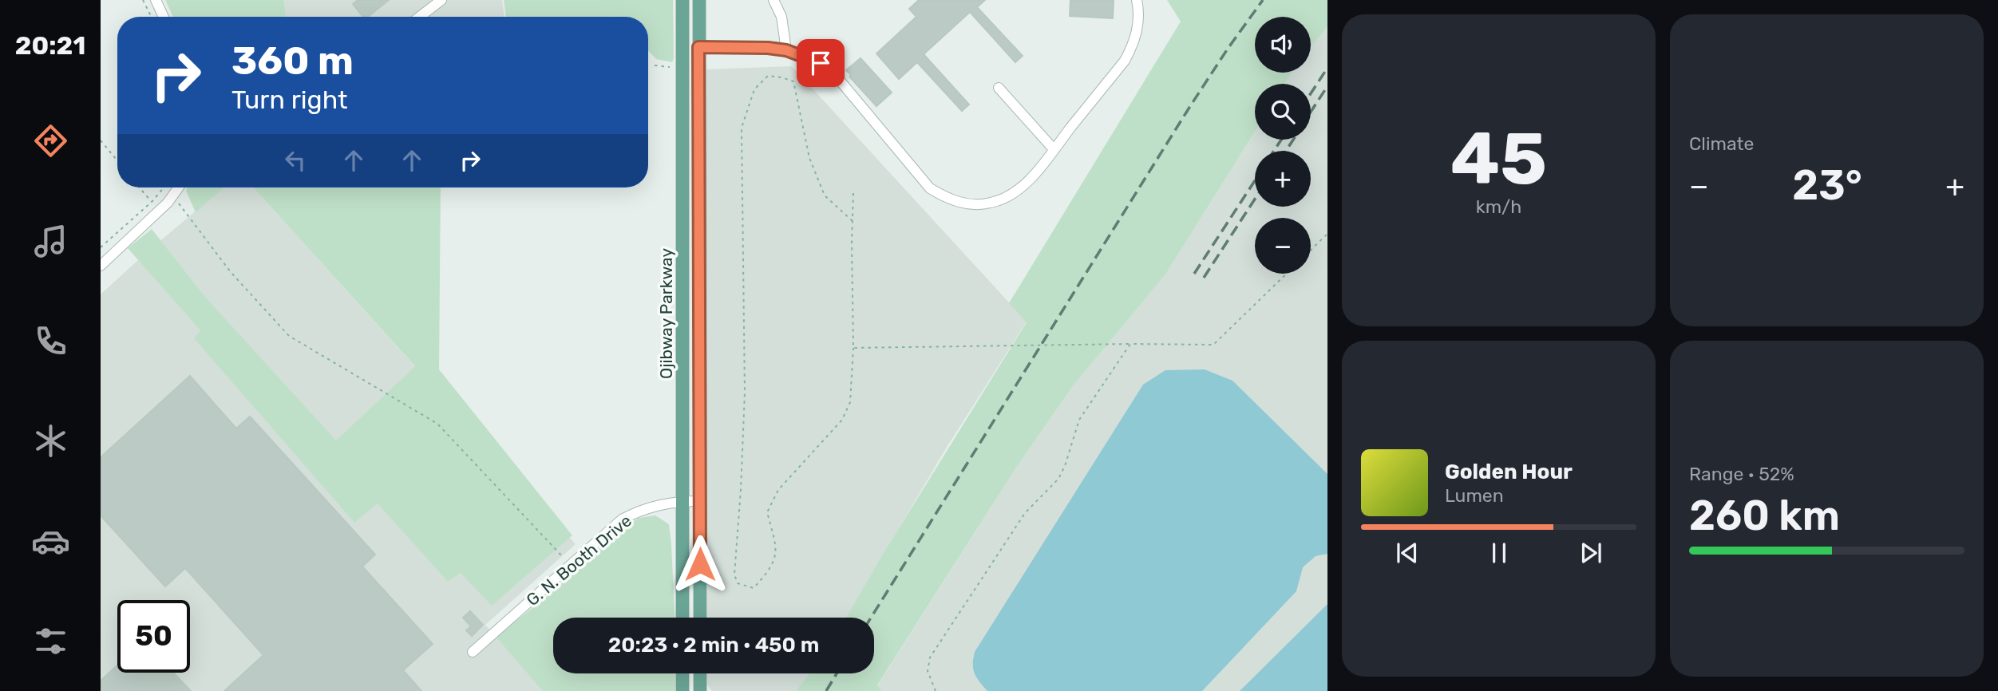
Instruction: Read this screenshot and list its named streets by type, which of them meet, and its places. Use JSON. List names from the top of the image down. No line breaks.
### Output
{"streets":{"main road":["Ojibway Parkway"],"street":["G. N. Booth Drive"]},"crossings":[["Ojibway Parkway","G. N. Booth Drive"]],"page":{"tabs":"20:21","tile":[["45","km/h"],"Climate",["Range · 52%","260 km"]],"map_buttons":["+","−"],"turn":["360 m","Turn right"],"heat":["−","23°","+"],"song":["Golden Hour","Lumen"],"limit":"50","trip":"20:23 · 2 min · 450 m"}}
